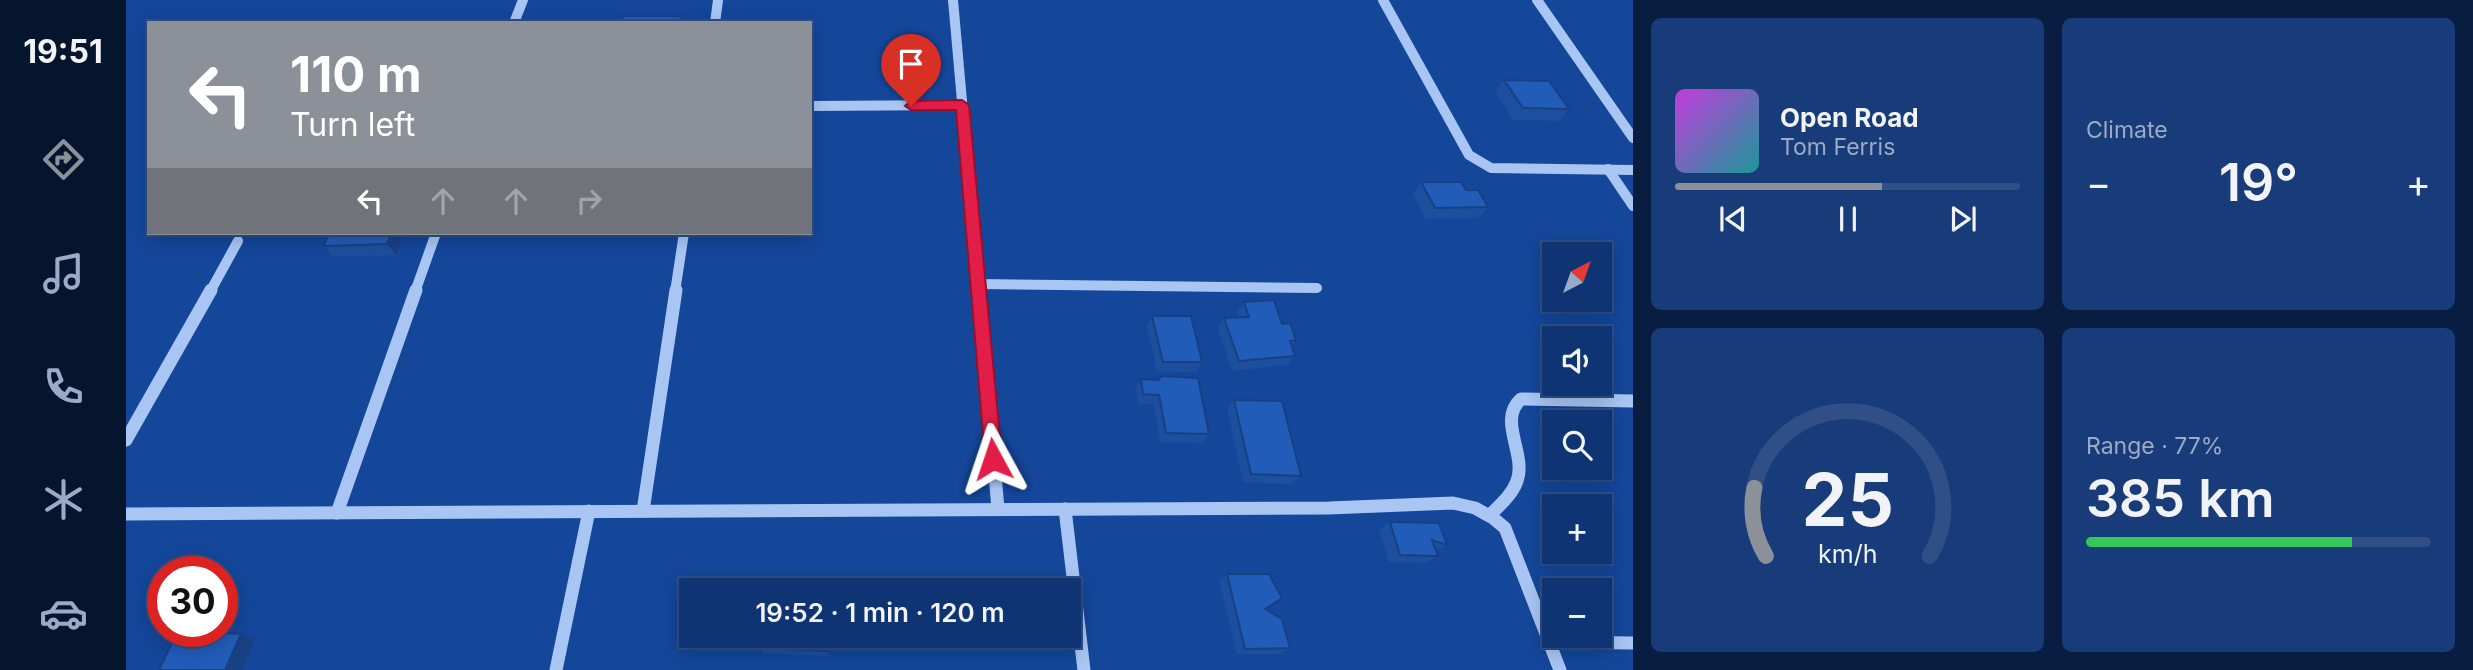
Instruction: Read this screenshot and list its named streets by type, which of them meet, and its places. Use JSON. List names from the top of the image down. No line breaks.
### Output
{"north":"top right","page":{"tabs":"19:51","tile":["Climate",["Range · 77%","385 km"]],"turn":["110 m","Turn left"],"song":["Open Road","Tom Ferris"],"heat":["−","19°","+"],"map_buttons":["+","−"],"limit":"30","trip":"19:52 · 1 min · 120 m","gauge":["25","km/h"]}}
